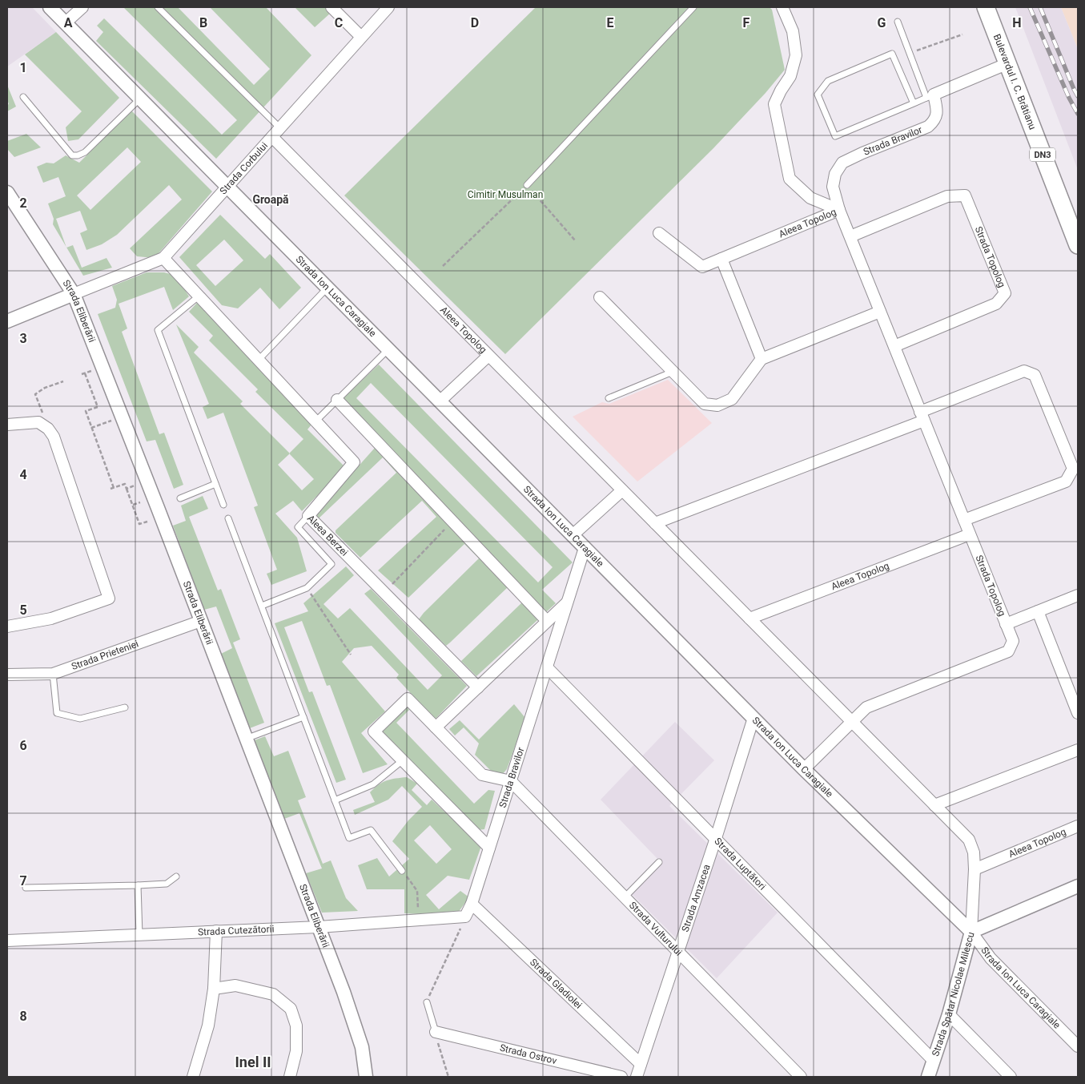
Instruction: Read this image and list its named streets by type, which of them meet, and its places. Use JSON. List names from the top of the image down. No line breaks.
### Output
{"streets":{"main road":["Bulevardul I. C. Brătianu","DN3"],"street":["Strada Bravilor","Strada Corbului","Aleea Topolog","Strada Topolog","Strada Ion Luca Caragiale","Strada Eliberării","Aleea Berzei","Strada Prieteniei","Strada Luptători","Strada Amzacea","Strada Vulturului","Strada Cutezătorii","Strada Gladiolei","Strada Spătar Nicolae Milescu","Strada Ostrov"]},"crossings":[["Strada Bravilor","Aleea Topolog"],["Strada Bravilor","Strada Topolog"],["Strada Bravilor","Strada Ion Luca Caragiale"],["Strada Bravilor","Strada Luptători"],["Strada Bravilor","Strada Vulturului"],["Strada Bravilor","Strada Cutezătorii"],["Strada Bravilor","Strada Gladiolei"],["Strada Corbului","Aleea Topolog"],["Strada Corbului","Strada Ion Luca Caragiale"],["Strada Corbului","Strada Eliberării"],["Strada Corbului","Aleea Berzei"],["Aleea Topolog","Strada Topolog"],["Aleea Topolog","Strada Ion Luca Caragiale"],["Aleea Topolog","Strada Spătar Nicolae Milescu"],["Strada Ion Luca Caragiale","Strada Amzacea"],["Strada Ion Luca Caragiale","Strada Spătar Nicolae Milescu"],["Strada Eliberării","Strada Prieteniei"],["Strada Eliberării","Strada Cutezătorii"],["Strada Luptători","Strada Amzacea"],["Strada Luptători","Strada Spătar Nicolae Milescu"],["Strada Amzacea","Strada Vulturului"],["Strada Amzacea","Strada Gladiolei"]],"districts":["Groapă","Inel II"],"parks":["Cimitir Musulman"],"grid":{"columns":["A","B","C","D","E","F","G","H"],"rows":["1","2","3","4","5","6","7","8"]}}
